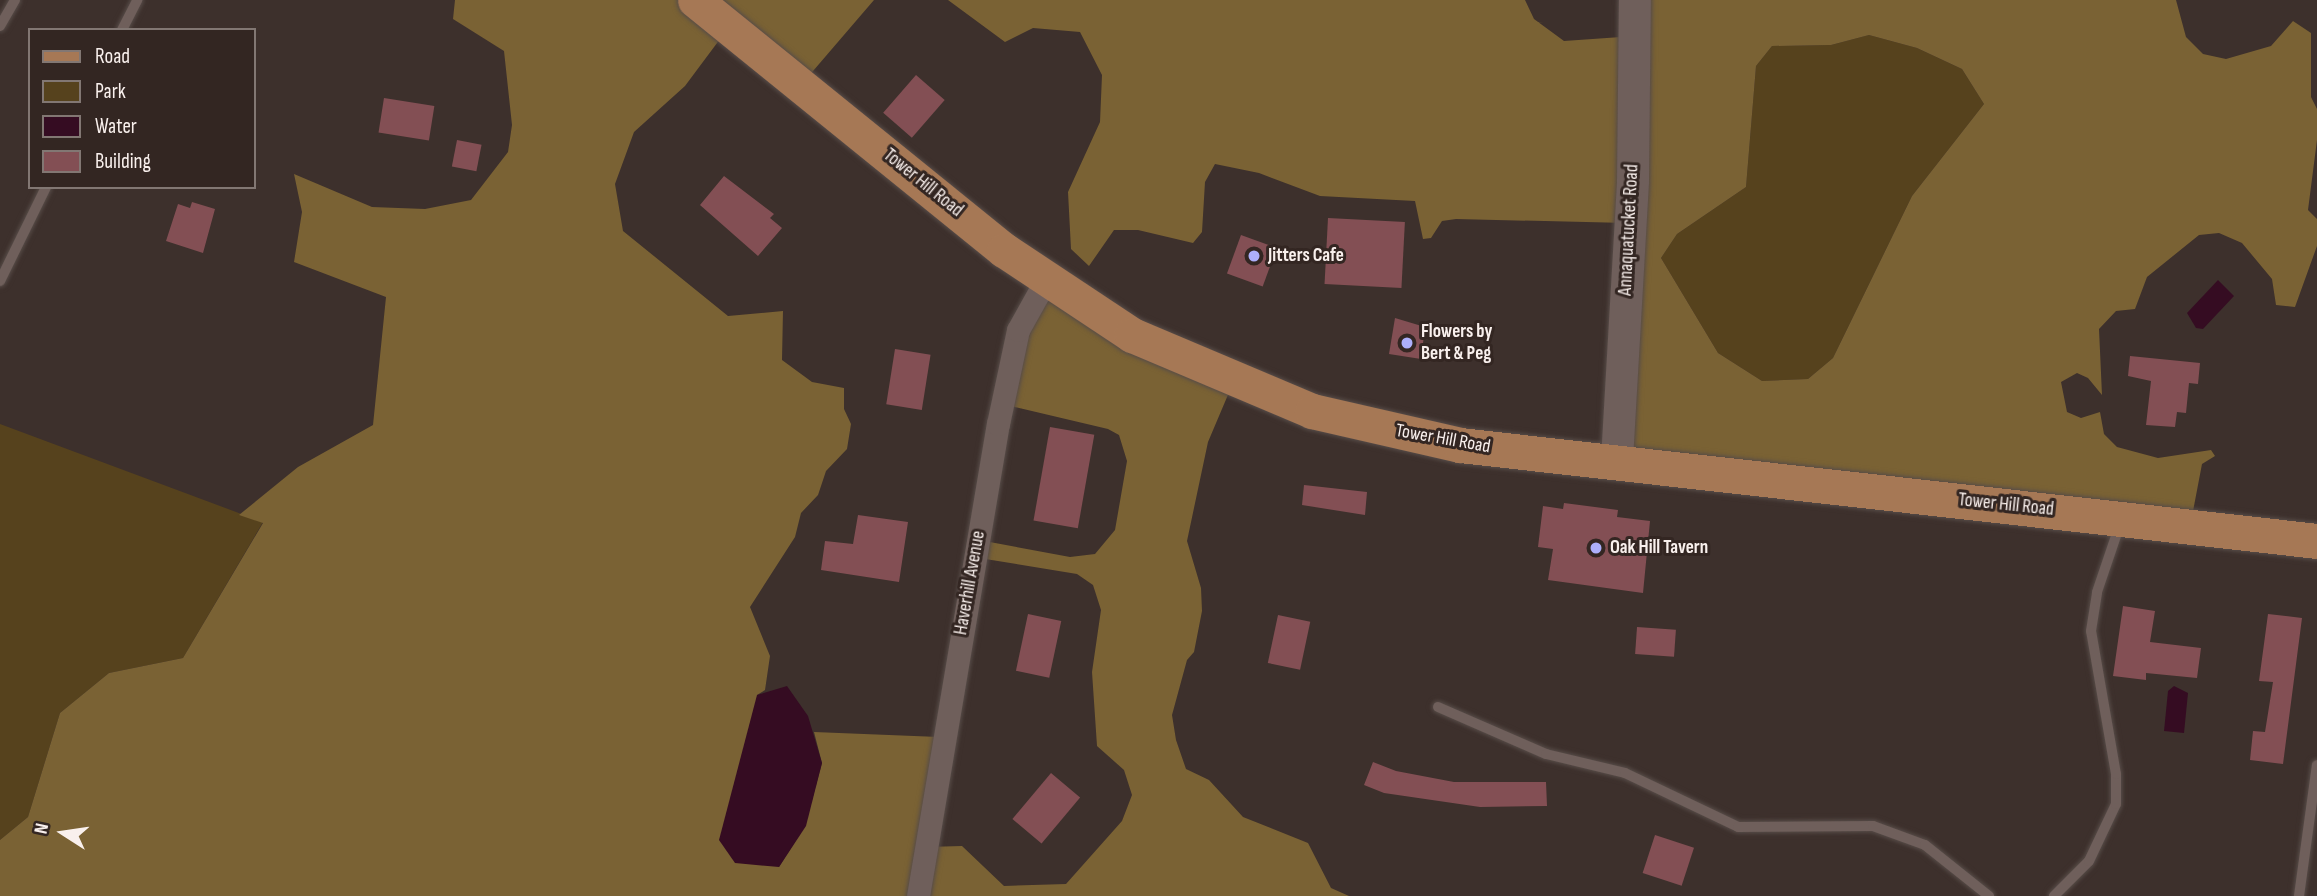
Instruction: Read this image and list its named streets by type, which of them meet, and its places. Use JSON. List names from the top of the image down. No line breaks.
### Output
{"streets":{"main road":["Tower Hill Road"],"street":["Annaquatucket Road","Haverhill Avenue"]},"crossings":[["Tower Hill Road","Annaquatucket Road"],["Tower Hill Road","Haverhill Avenue"]],"places":["Jitters Cafe","Flowers by Bert & Peg","Oak Hill Tavern"],"legend":["Road","Park","Water","Building"],"north":"left"}
